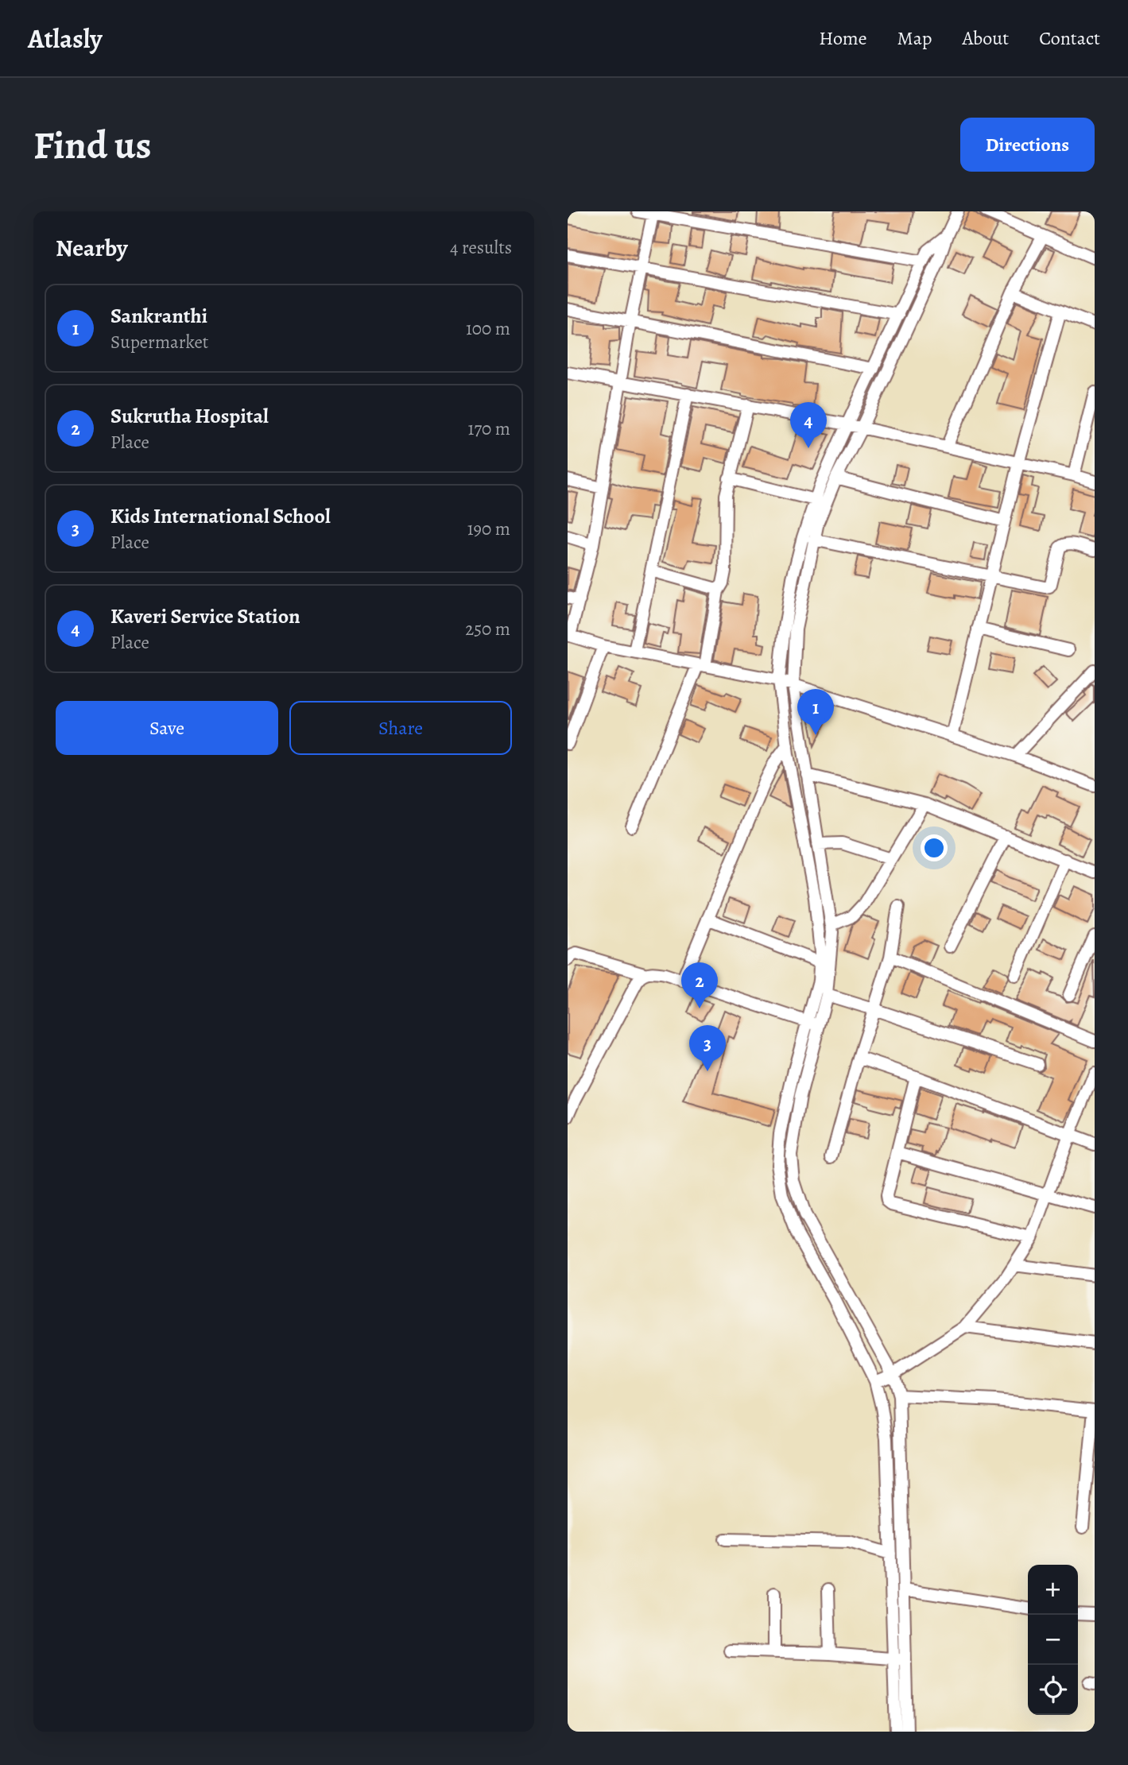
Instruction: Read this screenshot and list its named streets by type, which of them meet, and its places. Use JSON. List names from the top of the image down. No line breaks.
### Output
{"page":{"header":"Atlasly","nav":["Home","Map","About","Contact"],"buttons":["Directions",["Save","Share"]],"title":"Find us","heading":["Nearby","4 results"],"list":[{"mark":"1","name":"Sankranthi","note":"Supermarket","value":"100 m"},{"mark":"2","name":"Sukrutha Hospital","note":"Place","value":"170 m"},{"mark":"3","name":"Kids International School","note":"Place","value":"190 m"},{"mark":"4","name":"Kaveri Service Station","note":"Place","value":"250 m"}],"pins":["4","1","2","3"],"map_buttons":["+","−"]}}
